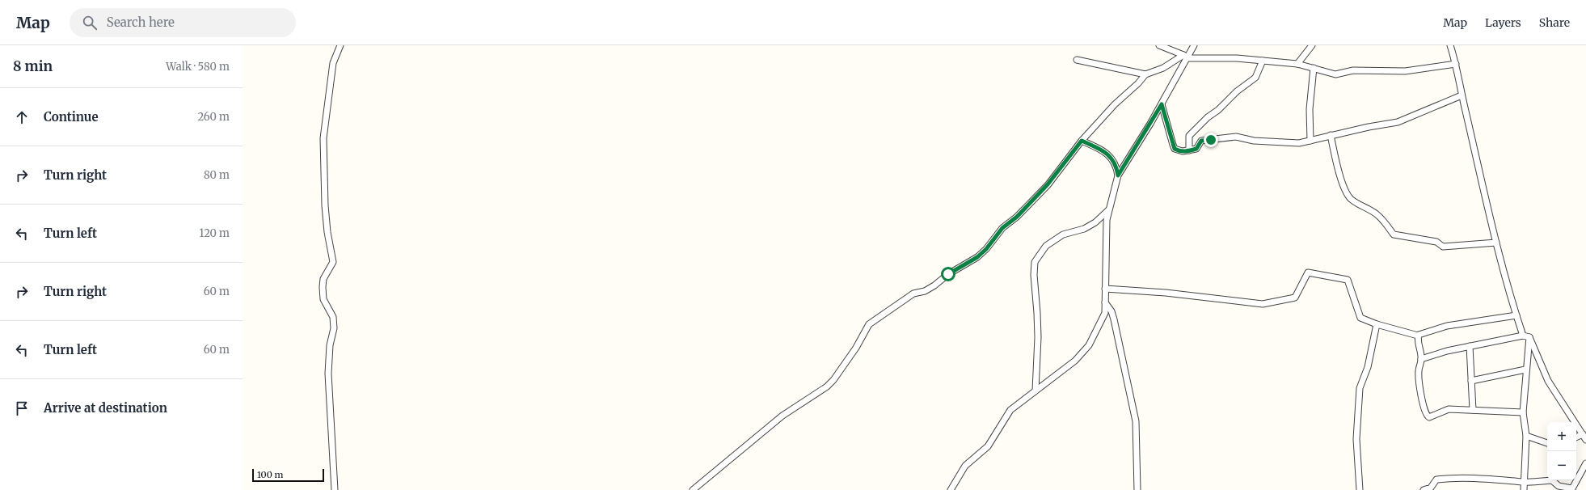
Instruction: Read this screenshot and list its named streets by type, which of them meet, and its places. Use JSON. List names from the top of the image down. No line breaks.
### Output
{"scale_bar":"100 m","page":{"header":"Map","search":"Search here","nav":["Map","Layers","Share"],"heading":["8 min","Walk · 580 m"],"list":[["Continue","260 m"],["Turn right","80 m"],["Turn left","120 m"],["Turn right","60 m"],["Turn left","60 m"],"Arrive at destination"],"map_buttons":["+","−"],"scale":"100 m"}}
